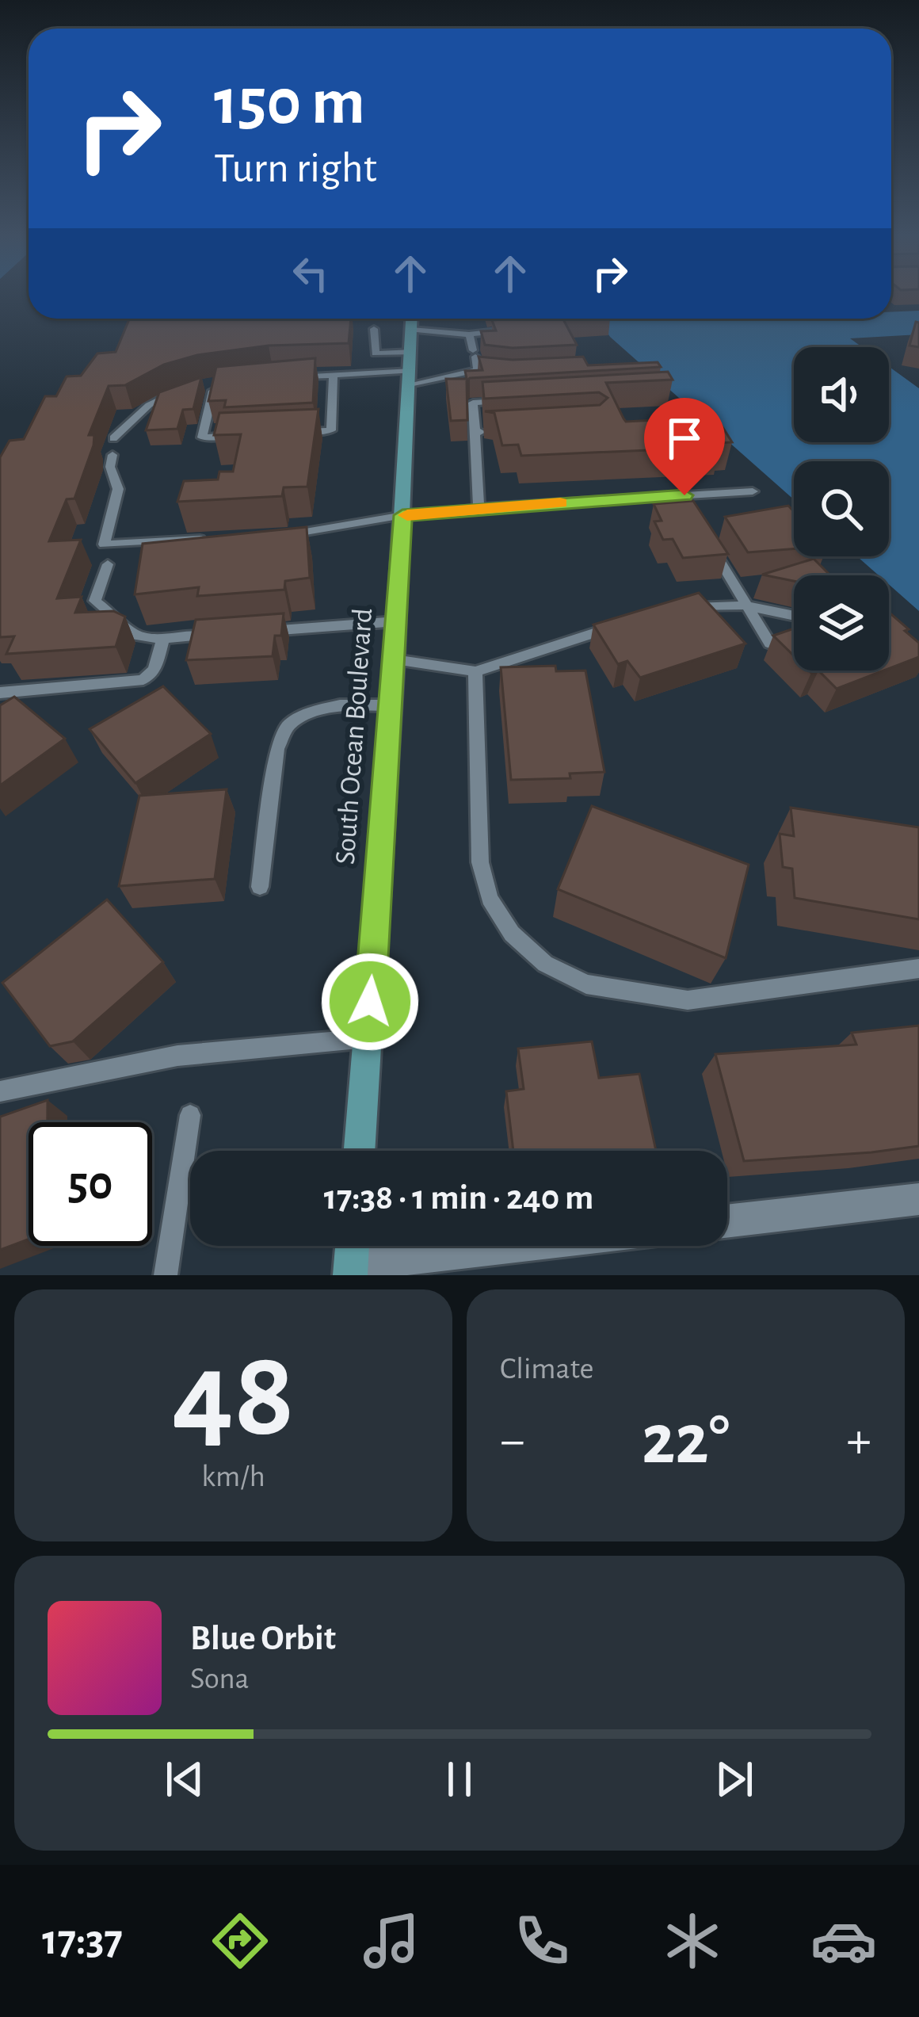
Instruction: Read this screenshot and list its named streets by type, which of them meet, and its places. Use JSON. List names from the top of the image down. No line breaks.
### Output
{"streets":{"main road":["South Ocean Boulevard"]},"page":{"turn":["150 m","Turn right"],"limit":"50","trip":"17:38 · 1 min · 240 m","tile":[["48","km/h"],"Climate"],"heat":["−","22°","+"],"song":["Blue Orbit","Sona"],"tabs":"17:37"}}
